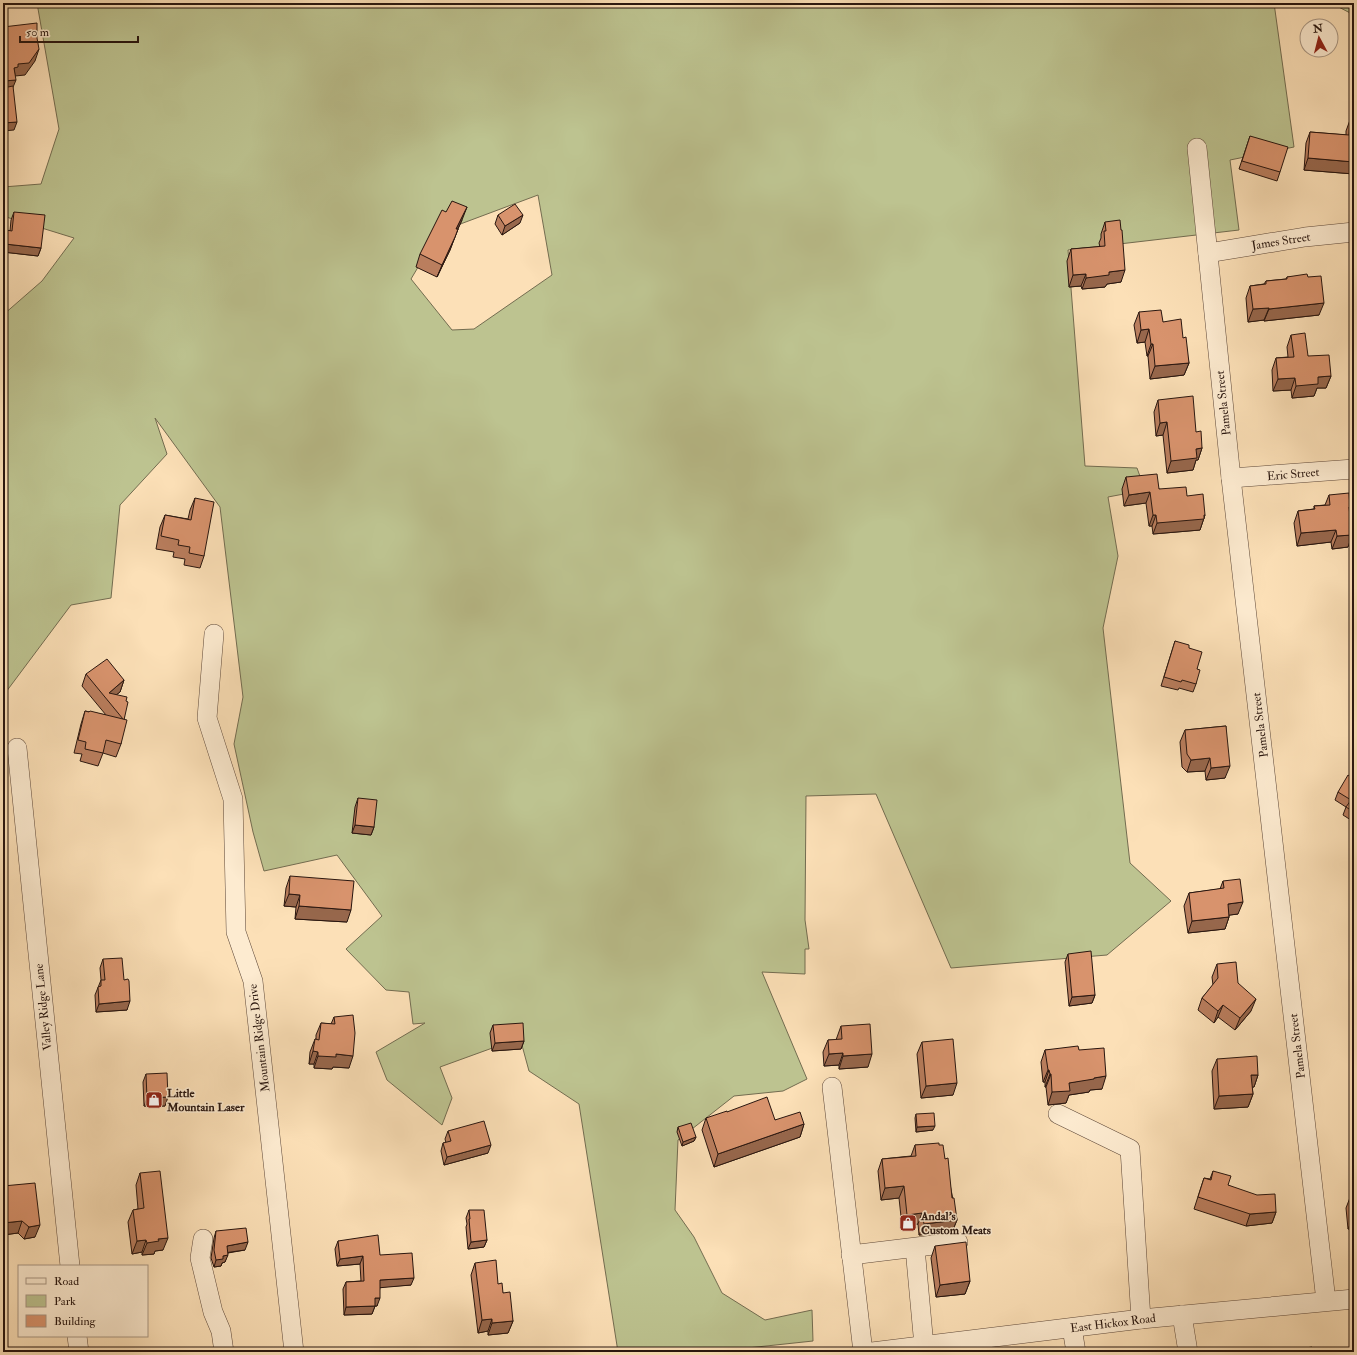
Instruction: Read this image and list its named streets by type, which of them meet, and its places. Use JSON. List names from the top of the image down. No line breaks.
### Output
{"streets":{"street":["James Street","Pamela Street","Eric Street","Valley Ridge Lane","Mountain Ridge Drive","East Hickox Road"]},"crossings":[["James Street","Pamela Street"],["Pamela Street","Eric Street"],["Pamela Street","East Hickox Road"]],"places":{"shop":["Little Mountain Laser","Andal's Custom Meats"]},"legend":["Road","Park","Building"],"scale_bar":"50 m","north":"top"}
